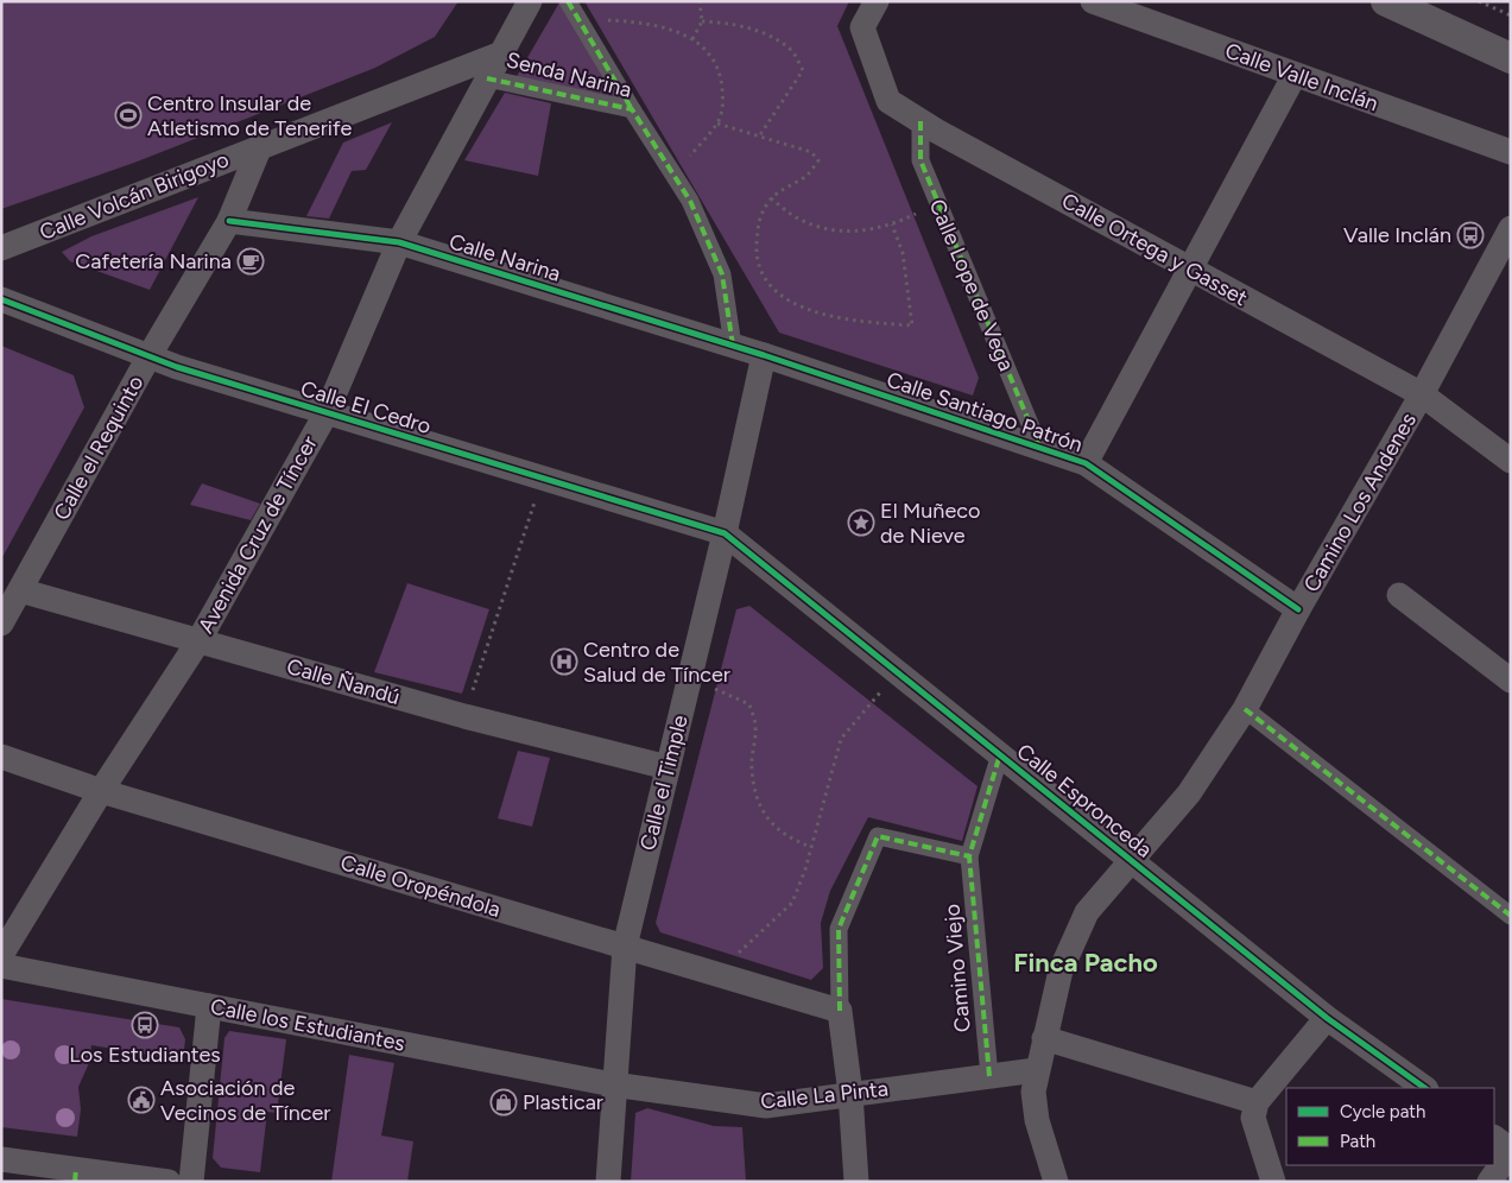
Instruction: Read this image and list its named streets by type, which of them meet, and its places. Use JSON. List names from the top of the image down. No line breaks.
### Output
{"streets":{"street":["Senda Narina","Calle Valle Inclán","Calle Volcán Birigoyo","Calle Ortega y Gasset","Calle Narina","Calle Lope de Vega","Calle El Cedro","Calle Santiago Patrón","Calle el Requinto","Camino Los Andenes","Avenida Cruz de Tíncer","Calle Ñandú","Calle el Timple","Calle Espronceda","Calle Oropéndola","Camino Viejo","Calle los Estudiantes","Calle La Pinta"]},"crossings":[["Senda Narina","Calle Narina"],["Senda Narina","Avenida Cruz de Tíncer"],["Calle Volcán Birigoyo","Calle el Requinto"],["Calle Volcán Birigoyo","Avenida Cruz de Tíncer"],["Calle Ortega y Gasset","Calle Lope de Vega"],["Calle Ortega y Gasset","Camino Los Andenes"],["Calle Narina","Calle Santiago Patrón"],["Calle Narina","Calle el Requinto"],["Calle Narina","Avenida Cruz de Tíncer"],["Calle Narina","Calle el Timple"],["Calle Lope de Vega","Calle Santiago Patrón"],["Calle El Cedro","Calle el Requinto"],["Calle El Cedro","Avenida Cruz de Tíncer"],["Calle El Cedro","Calle el Timple"],["Calle El Cedro","Calle Espronceda"],["Calle Santiago Patrón","Camino Los Andenes"],["Calle Santiago Patrón","Calle el Timple"],["Calle el Requinto","Calle Ñandú"],["Camino Los Andenes","Calle Espronceda"],["Camino Los Andenes","Calle La Pinta"],["Avenida Cruz de Tíncer","Calle Ñandú"],["Avenida Cruz de Tíncer","Calle Oropéndola"],["Calle Ñandú","Calle el Timple"],["Calle el Timple","Calle Espronceda"],["Calle el Timple","Calle Oropéndola"],["Calle el Timple","Calle los Estudiantes"],["Calle el Timple","Calle La Pinta"],["Calle Espronceda","Camino Viejo"],["Camino Viejo","Calle La Pinta"],["Calle los Estudiantes","Calle La Pinta"]],"districts":["Finca Pacho"],"places":{"sports":["Centro Insular de Atletismo de Tenerife"],"bus stop":["Valle Inclán","Los Estudiantes"],"cafe":["Cafetería Narina"],"place":["El Muñeco de Nieve"],"hospital":["Centro de Salud de Tíncer"],"public building":["Asociación de Vecinos de Tíncer"],"shop":["Plasticar"]},"legend":["Cycle path","Path"]}
